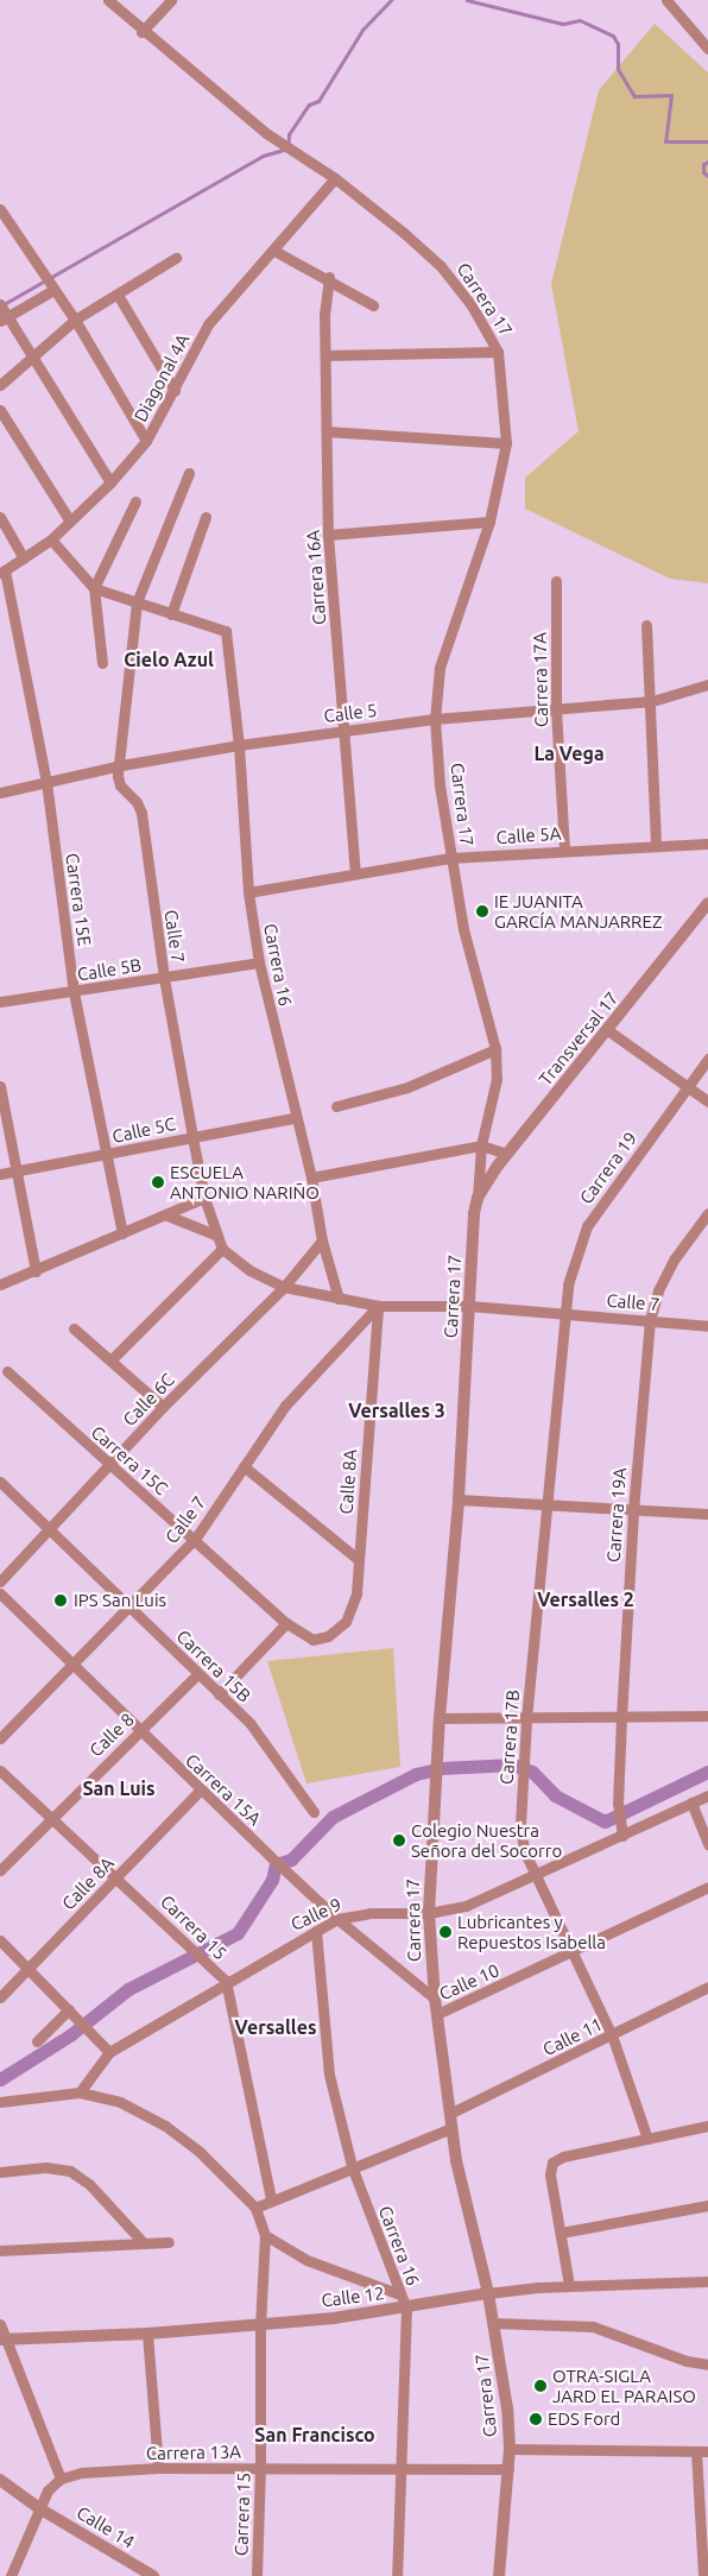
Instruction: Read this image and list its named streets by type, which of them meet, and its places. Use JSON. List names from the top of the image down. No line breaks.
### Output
{"streets":{"street":["Carrera 17","Diagonal 4A","Carrera 16A","Carrera 17A","Calle 5","Calle 5A","Carrera 15E","Calle 7","Carrera 16","Calle 5B","Transversal 17","Calle 5C","Carrera 19","Calle 6C","Carrera 15C","Calle 8A","Carrera 19A","Carrera 15B","Calle 8","Carrera 17B","Carrera 15A","Calle 9","Carrera 15","Calle 10","Calle 11","Calle 12","Carrera 13A","Calle 14"]},"crossings":[["Carrera 17","Diagonal 4A"],["Carrera 17","Calle 5"],["Carrera 17","Calle 5A"],["Carrera 17","Calle 7"],["Carrera 17","Transversal 17"],["Carrera 17","Carrera 15A"],["Carrera 17","Calle 9"],["Carrera 17","Calle 10"],["Carrera 17","Calle 11"],["Carrera 17","Calle 12"],["Carrera 17","Carrera 13A"],["Diagonal 4A","Carrera 15E"],["Carrera 16A","Calle 5"],["Carrera 16A","Calle 5A"],["Carrera 17A","Calle 5"],["Carrera 17A","Calle 5A"],["Calle 5","Carrera 15E"],["Calle 5","Calle 7"],["Calle 5","Carrera 16"],["Calle 5A","Carrera 16"],["Carrera 15E","Calle 5B"],["Carrera 15E","Calle 5C"],["Calle 7","Carrera 16"],["Calle 7","Calle 5B"],["Calle 7","Calle 5C"],["Calle 7","Carrera 19"],["Calle 7","Calle 6C"],["Calle 7","Carrera 15C"],["Calle 7","Calle 8A"],["Calle 7","Carrera 19A"],["Calle 7","Carrera 15B"],["Calle 7","Carrera 17B"],["Calle 7","Carrera 15A"],["Carrera 16","Calle 5B"],["Carrera 16","Calle 5C"],["Carrera 16","Calle 6C"],["Carrera 16","Calle 9"],["Carrera 16","Calle 12"],["Carrera 16","Carrera 13A"],["Carrera 19","Carrera 17B"],["Calle 6C","Carrera 15C"],["Calle 6C","Carrera 15B"],["Carrera 15C","Calle 8A"],["Calle 8A","Carrera 15A"],["Calle 8A","Carrera 15"],["Carrera 19A","Calle 9"],["Carrera 15B","Calle 8"],["Calle 8","Carrera 15A"],["Calle 8","Carrera 15"],["Carrera 17B","Calle 9"],["Carrera 17B","Calle 10"],["Carrera 17B","Calle 11"],["Carrera 15A","Calle 9"],["Calle 9","Carrera 15"],["Carrera 15","Calle 12"],["Carrera 15","Carrera 13A"]],"districts":["Cielo Azul","La Vega","Versalles 3","Versalles 2","San Luis","Versalles","San Francisco"],"places":["IE JUANITA GARCÍA MANJARREZ","ESCUELA ANTONIO NARIÑO","IPS San Luis","Colegio Nuestra Señora del Socorro","Lubricantes y Repuestos Isabella","OTRA-SIGLA JARD EL PARAISO","EDS Ford"]}
